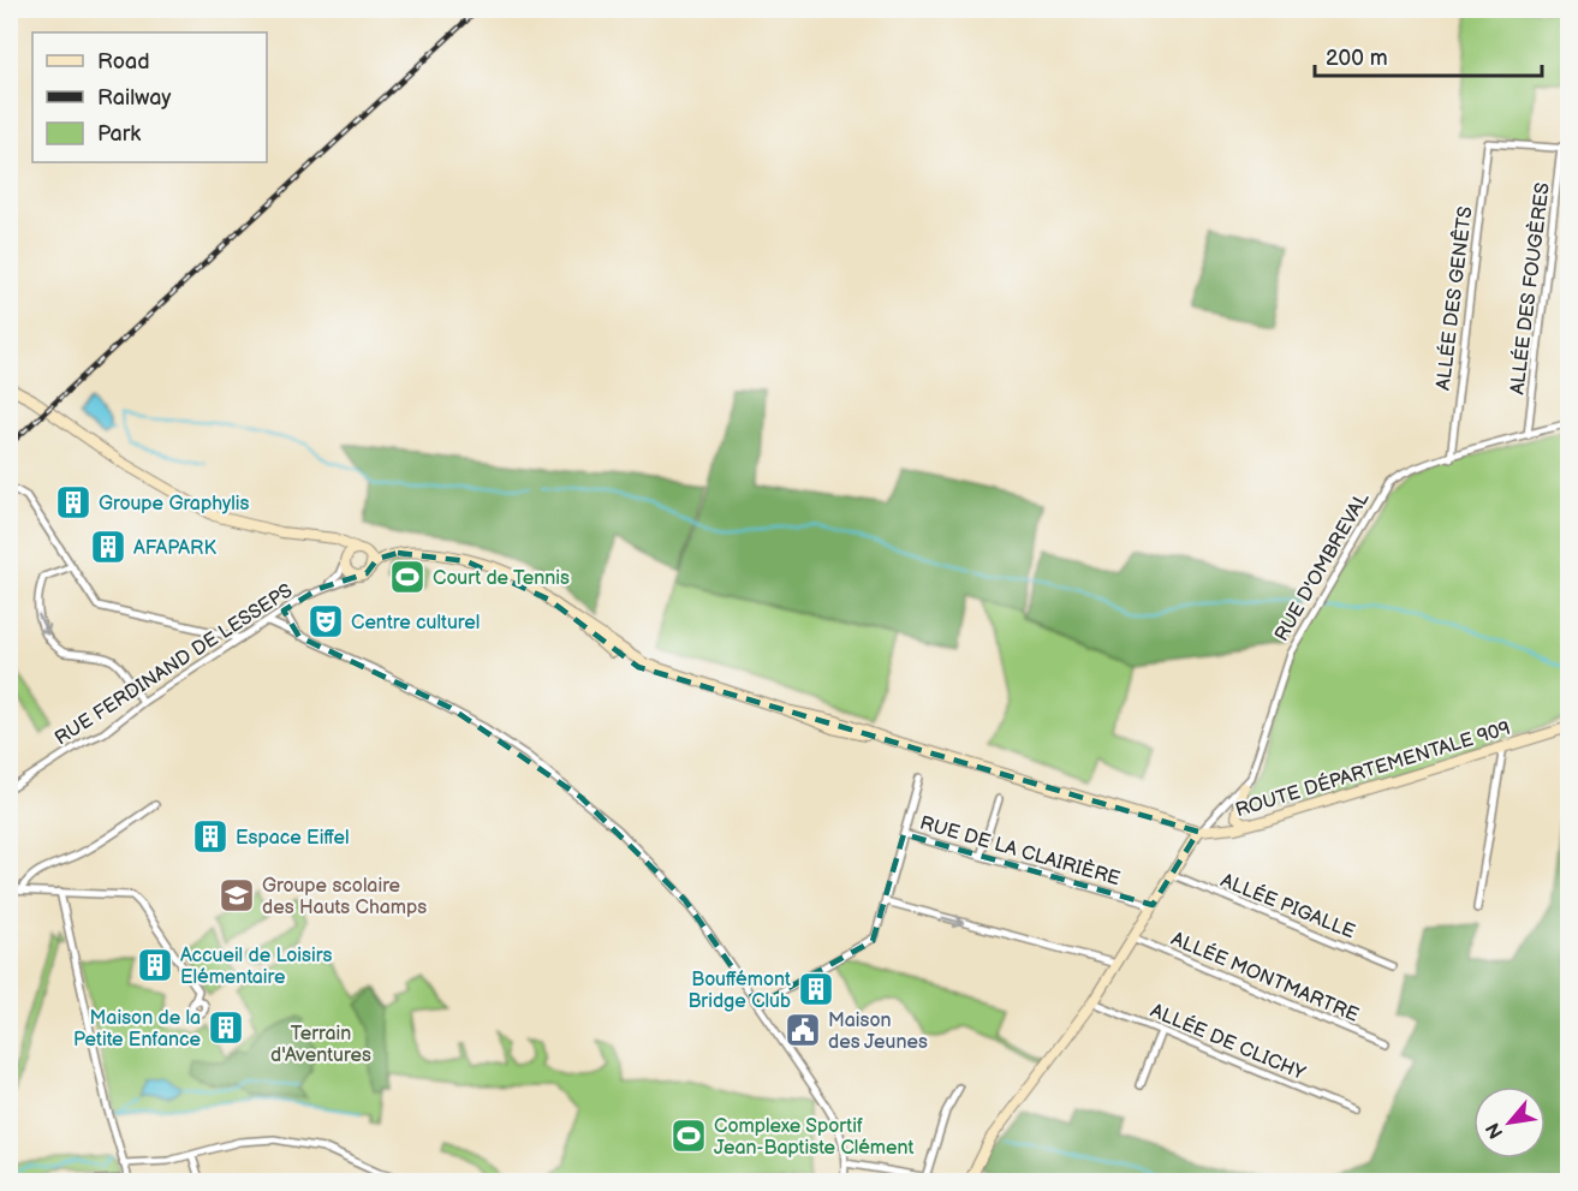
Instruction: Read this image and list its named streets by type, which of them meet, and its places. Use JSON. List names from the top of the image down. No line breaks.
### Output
{"streets":{"main road":["ROUTE DÉPARTEMENTALE 909"],"street":["ALLÉE DES FOUGÈRES","ALLÉE DES GENÊTS","RUE D'OMBREVAL","RUE FERDINAND DE LESSEPS","RUE DE LA CLAIRIÈRE","ALLÉE PIGALLE","ALLÉE MONTMARTRE","ALLÉE DE CLICHY"]},"crossings":[["ALLÉE DES FOUGÈRES","ALLÉE DES GENÊTS"],["ALLÉE DES FOUGÈRES","RUE D'OMBREVAL"],["ALLÉE DES GENÊTS","RUE D'OMBREVAL"],["RUE D'OMBREVAL","ROUTE DÉPARTEMENTALE 909"]],"parks":["Terrain d'Aventures"],"places":{"building":["Groupe Graphylis","AFAPARK","Espace Eiffel","Accueil de Loisirs Elémentaire","Bouffémont Bridge Club","Maison de la Petite Enfance"],"sports":["Court de Tennis","Complexe Sportif Jean-Baptiste Clément"],"theatre":["Centre culturel"],"school or university":["Groupe scolaire des Hauts Champs"],"public building":["Maison des Jeunes"]},"legend":["Road","Railway","Park"],"scale_bar":"200 m","north":"bottom left"}
